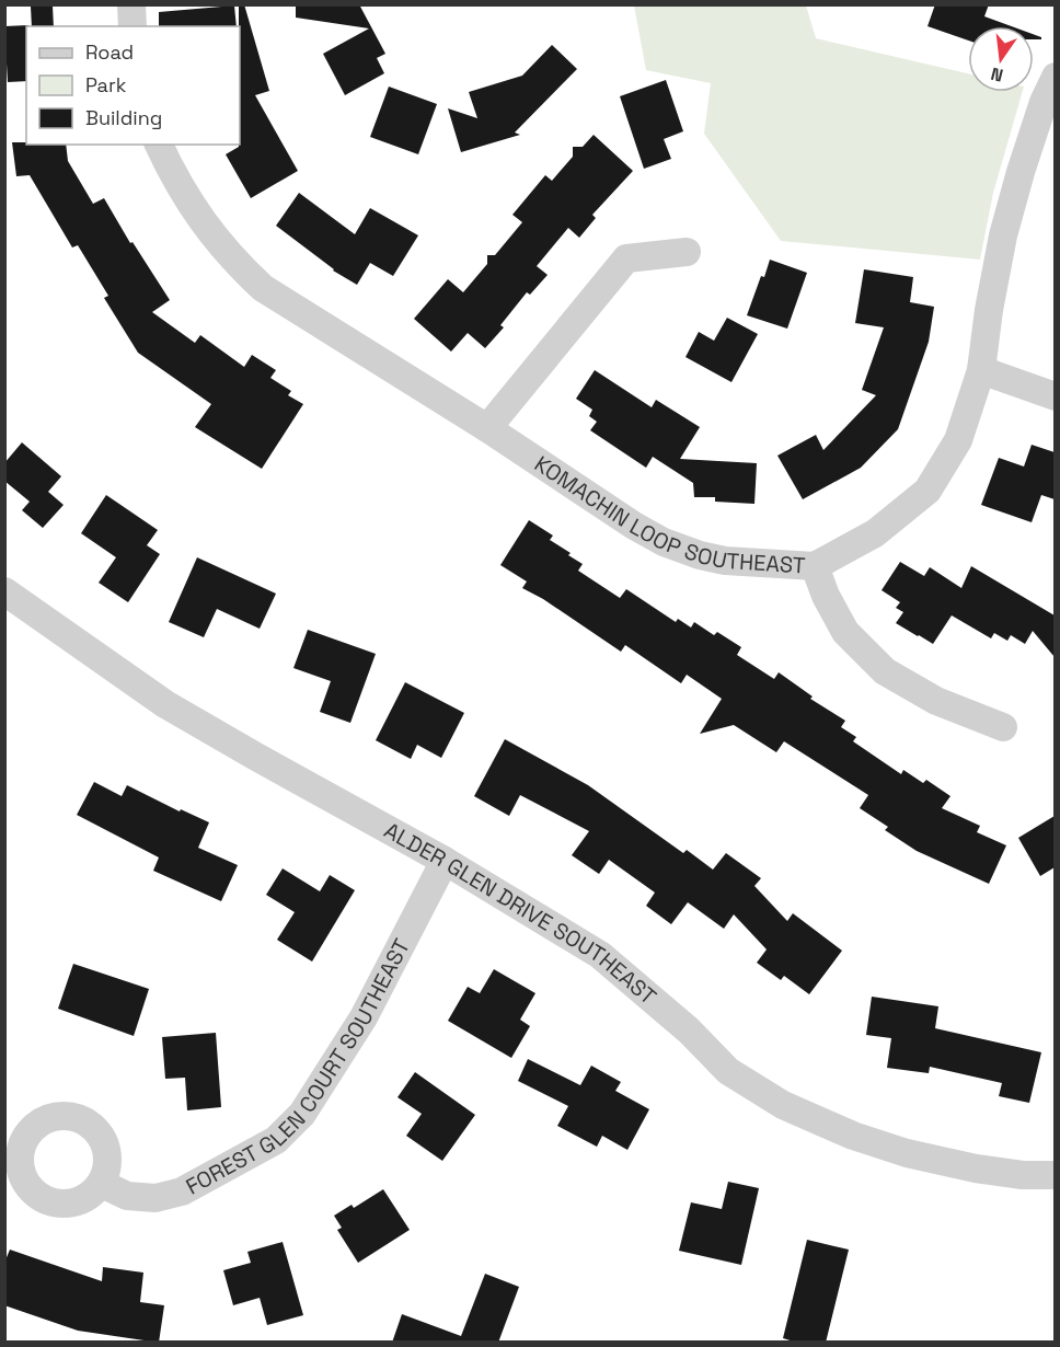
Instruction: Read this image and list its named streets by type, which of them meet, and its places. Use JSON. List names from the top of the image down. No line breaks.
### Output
{"streets":{"street":["KOMACHIN LOOP SOUTHEAST","ALDER GLEN DRIVE SOUTHEAST","FOREST GLEN COURT SOUTHEAST"]},"crossings":[["ALDER GLEN DRIVE SOUTHEAST","FOREST GLEN COURT SOUTHEAST"]],"legend":["Road","Park","Building"],"north":"bottom"}
